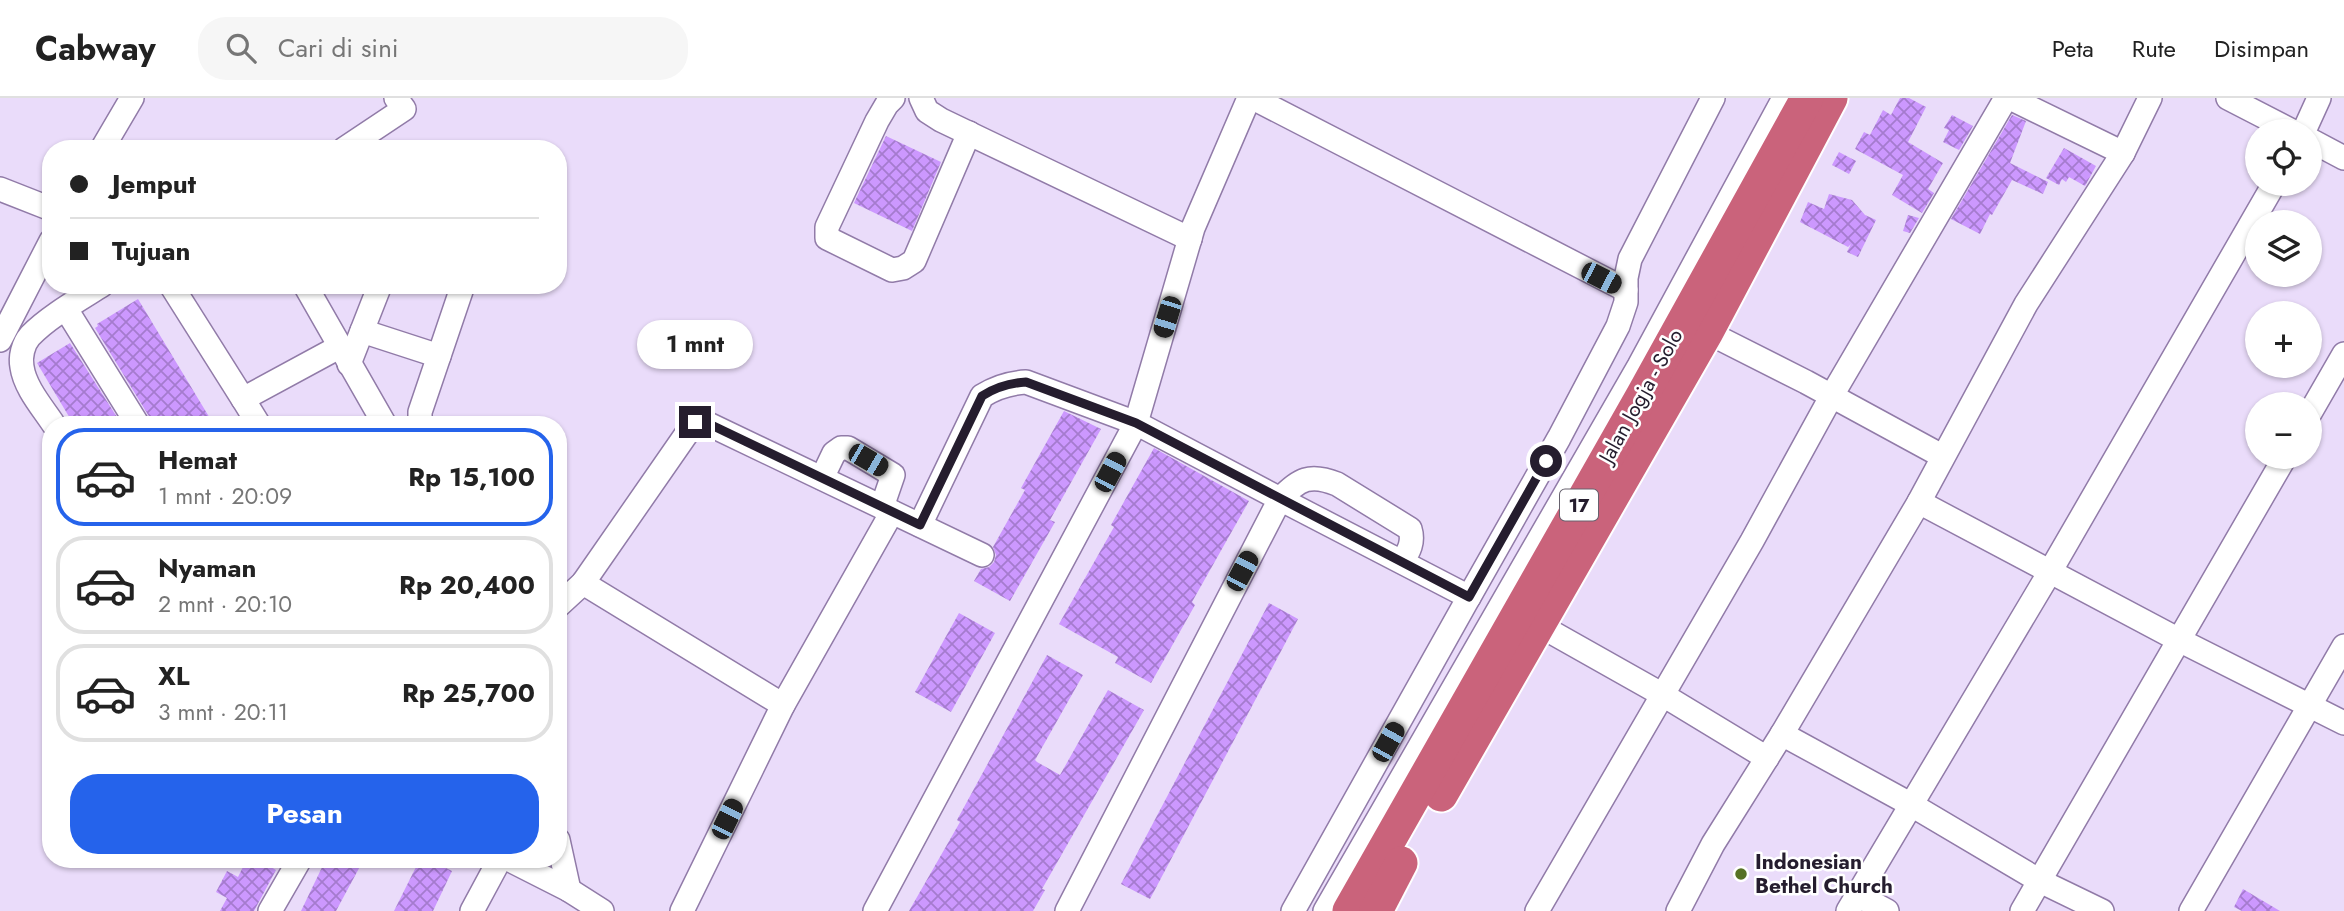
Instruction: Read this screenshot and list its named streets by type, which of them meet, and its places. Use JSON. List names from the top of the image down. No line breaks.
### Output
{"streets":{"highway":["Jalan Jogja - Solo","17"]},"places":["Indonesian Bethel Church"],"page":{"header":"Cabway","search":"Cari di sini","nav":["Peta","Rute","Disimpan"],"map_buttons":["+","−"],"banner":["Jemput","Tujuan"],"bubble":"1 mnt","list":[{"name":"Hemat","note":"1 mnt · 20:09","value":"Rp 15,100"},{"name":"Nyaman","note":"2 mnt · 20:10","value":"Rp 20,400"},{"name":"XL","note":"3 mnt · 20:11","value":"Rp 25,700"}],"buttons":"Pesan"}}
